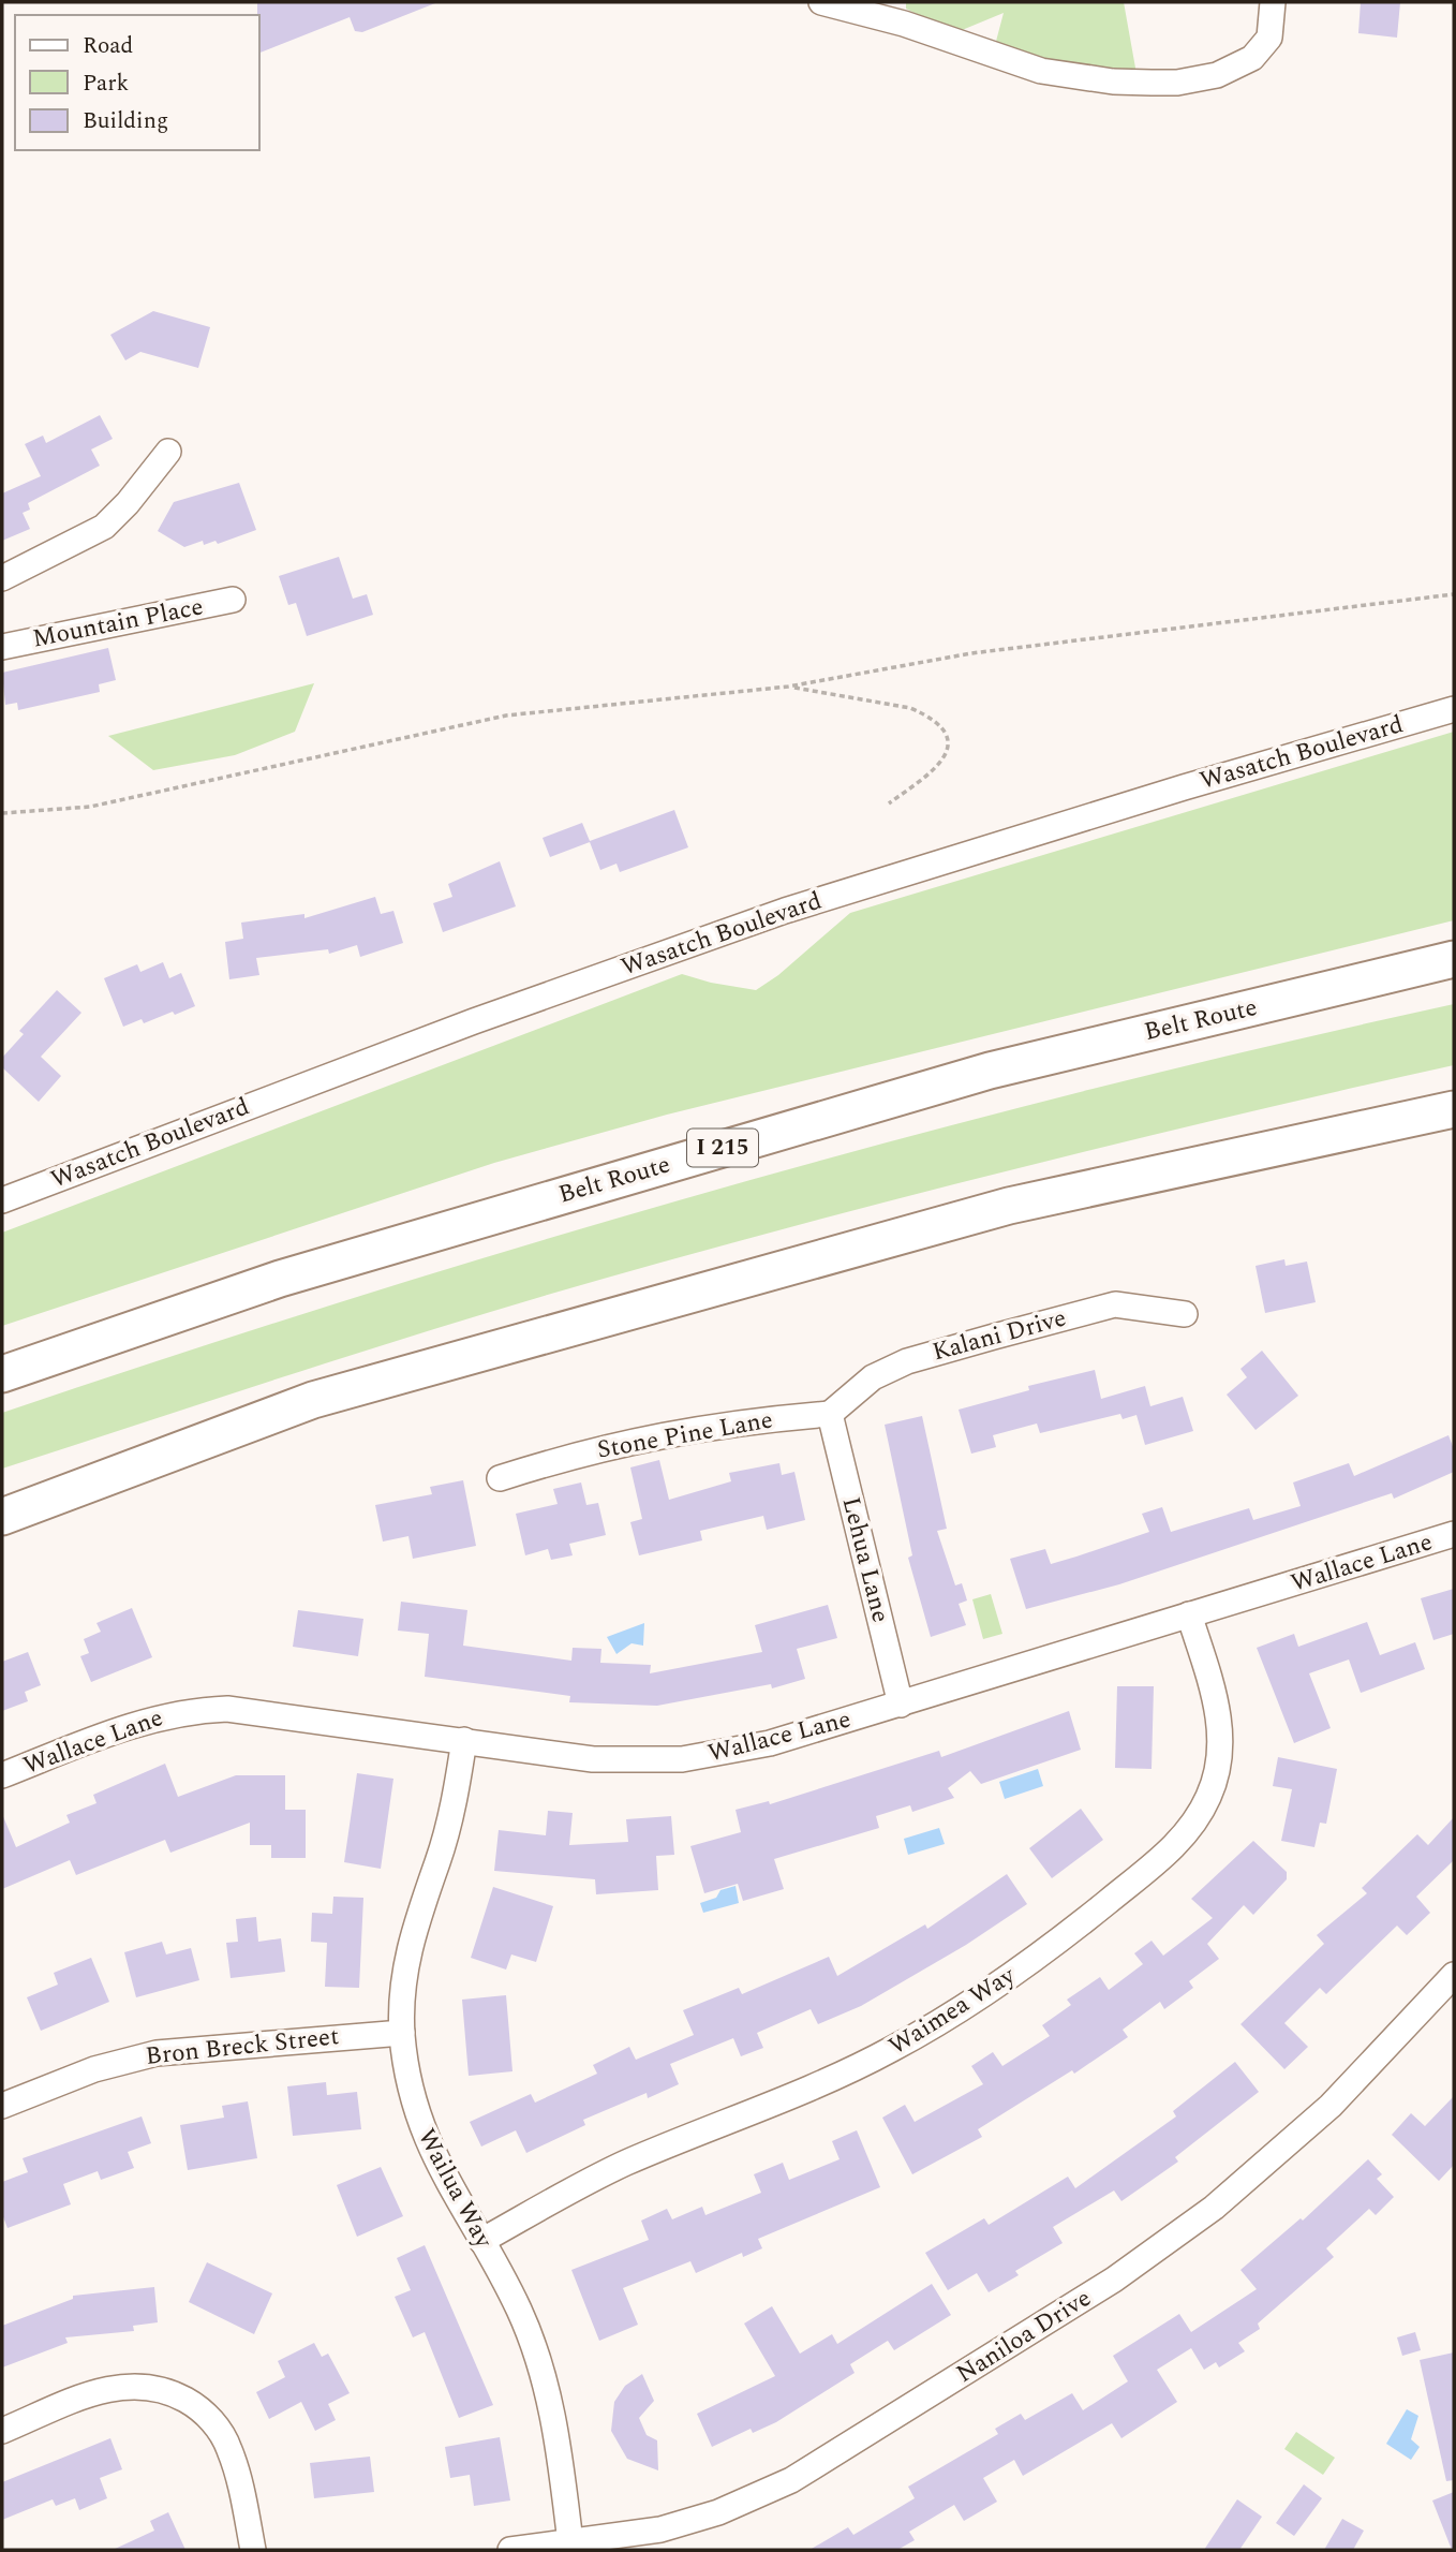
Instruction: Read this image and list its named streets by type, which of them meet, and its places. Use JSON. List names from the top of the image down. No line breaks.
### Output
{"streets":{"highway":["Belt Route","I 215"],"street":["Mountain Place","Wasatch Boulevard","Kalani Drive","Stone Pine Lane","Lehua Lane","Wallace Lane","Waimea Way","Bron Breck Street","Wailua Way","Naniloa Drive"]},"crossings":[["Kalani Drive","Stone Pine Lane"],["Kalani Drive","Lehua Lane"],["Stone Pine Lane","Lehua Lane"],["Lehua Lane","Wallace Lane"],["Wallace Lane","Waimea Way"],["Wallace Lane","Wailua Way"],["Waimea Way","Wailua Way"],["Bron Breck Street","Wailua Way"],["Wailua Way","Naniloa Drive"]],"legend":["Road","Park","Building"]}
